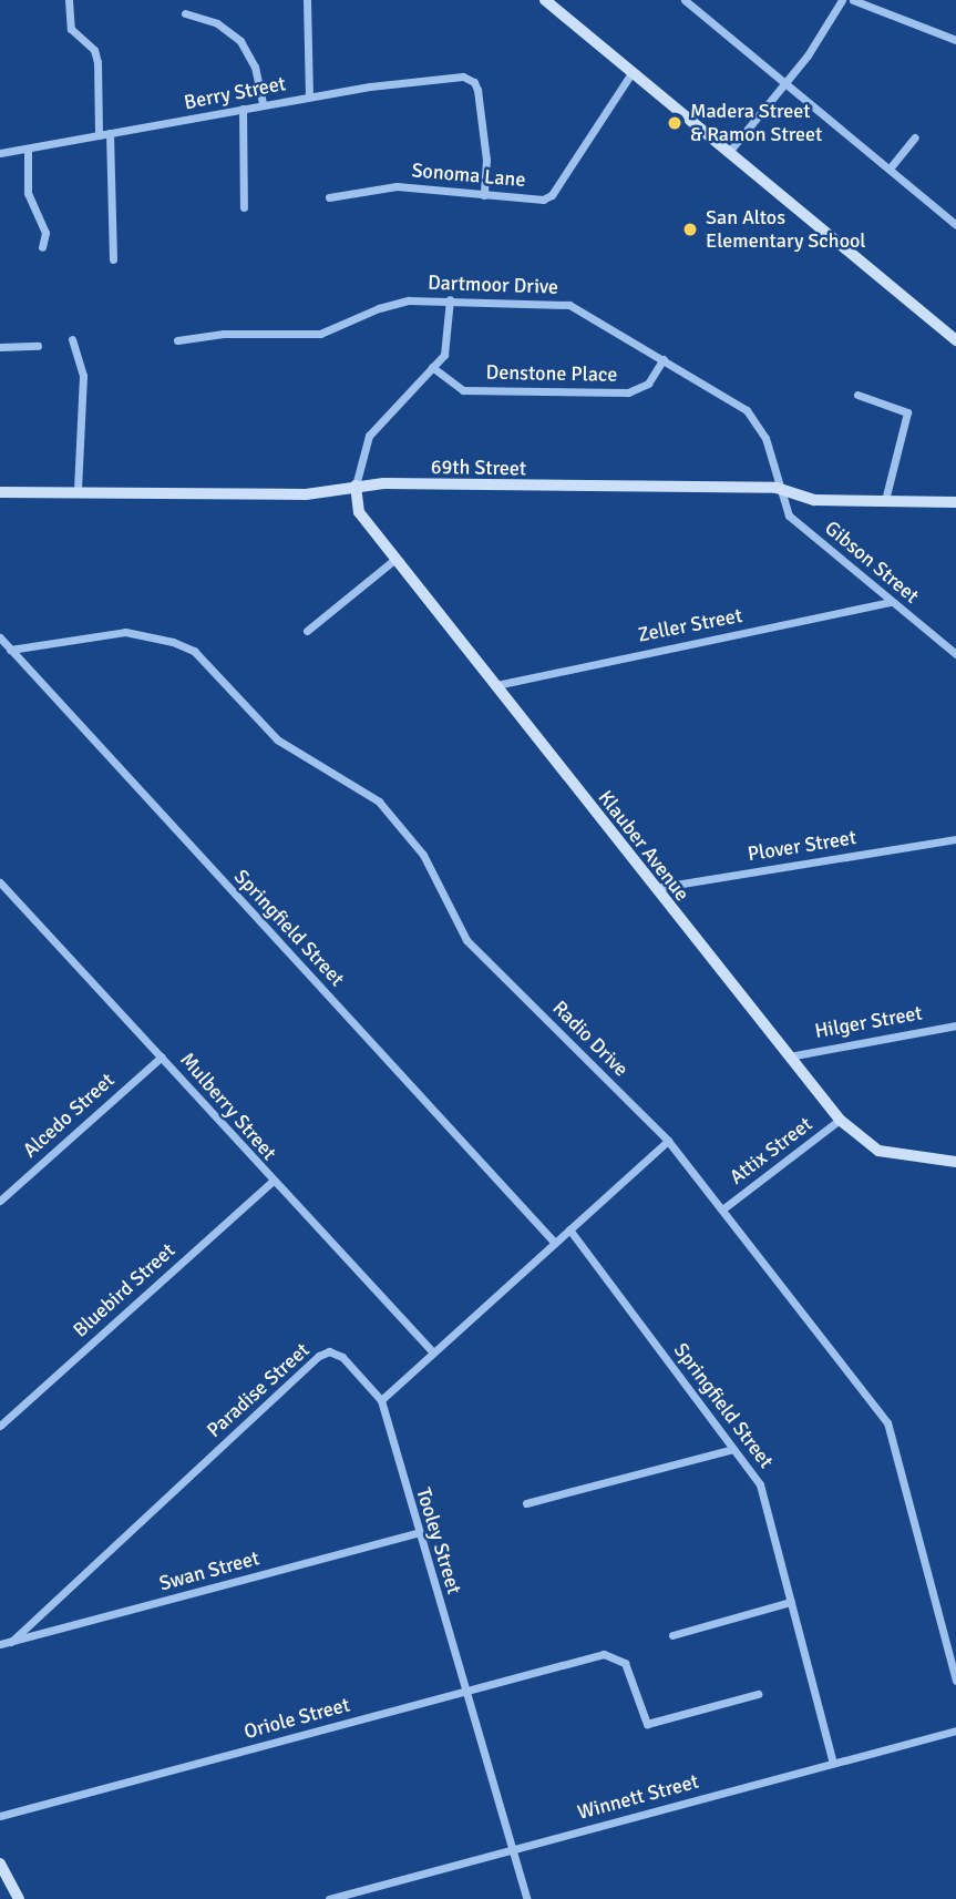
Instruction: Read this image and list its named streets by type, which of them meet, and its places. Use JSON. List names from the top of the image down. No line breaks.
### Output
{"streets":{"street":["Berry Street","Sonoma Lane","Dartmoor Drive","Denstone Place","69th Street","Gibson Street","Zeller Street","Klauber Avenue","Plover Street","Springfield Street","Hilger Street","Radio Drive","Mulberry Street","Alcedo Street","Attix Street","Bluebird Street","Paradise Street","Tooley Street","Swan Street","Oriole Street","Winnett Street"]},"crossings":[["Berry Street","Sonoma Lane"],["Dartmoor Drive","Denstone Place"],["Dartmoor Drive","69th Street"],["Dartmoor Drive","Gibson Street"],["69th Street","Gibson Street"],["69th Street","Klauber Avenue"],["Gibson Street","Zeller Street"],["Zeller Street","Klauber Avenue"],["Klauber Avenue","Plover Street"],["Klauber Avenue","Hilger Street"],["Klauber Avenue","Attix Street"],["Springfield Street","Radio Drive"],["Springfield Street","Winnett Street"],["Radio Drive","Attix Street"],["Mulberry Street","Alcedo Street"],["Mulberry Street","Bluebird Street"],["Paradise Street","Tooley Street"],["Paradise Street","Swan Street"],["Tooley Street","Swan Street"],["Tooley Street","Oriole Street"],["Tooley Street","Winnett Street"]],"places":["Madera Street & Ramon Street","San Altos Elementary School"]}
